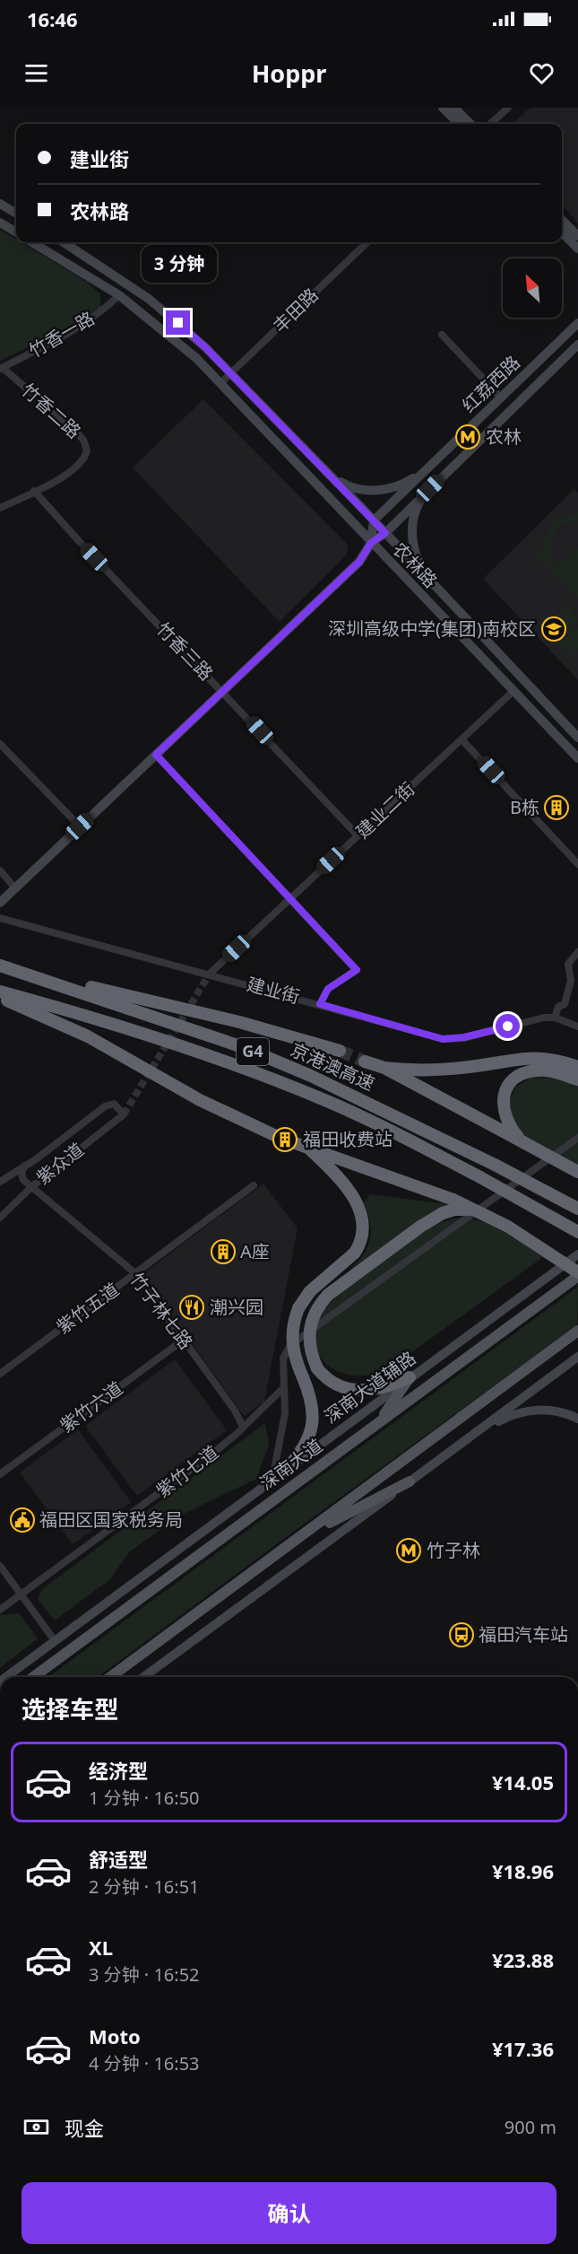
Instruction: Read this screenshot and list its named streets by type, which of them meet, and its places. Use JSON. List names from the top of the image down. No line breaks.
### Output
{"streets":{"highway":["G4","京港澳高速"],"main road":["红荔西路","农林路","深南大道辅路","深南大道"],"street":["丰田路","竹香一路","竹香二路","竹香三路","建业二街","建业街","紫众道","紫竹五道","竹子林七路","紫竹六道","紫竹七道"]},"crossings":[["丰田路","农林路"],["竹香一路","竹香二路"],["竹香一路","农林路"],["红荔西路","农林路"],["红荔西路","竹香三路"],["竹香二路","竹香三路"],["农林路","建业二街"],["竹香三路","建业二街"],["建业二街","建业街"],["紫众道","竹子林七路"],["紫竹五道","竹子林七路"],["竹子林七路","紫竹六道"],["竹子林七路","紫竹七道"]],"places":{"metro station":["农林","竹子林"],"school or university":["深圳高级中学(集团)南校区"],"building":["B栋","福田收费站","A座"],"restaurant":["潮兴园"],"public building":["福田区国家税务局"],"bus stop":["福田汽车站"]},"north":"top left","page":{"status":"16:46","header":"Hoppr","banner":["建业街","农林路"],"bubble":"3 分钟","heading":"选择车型","list":[{"name":"经济型","note":"1 分钟 · 16:50","value":"¥14.05"},{"name":"舒适型","note":"2 分钟 · 16:51","value":"¥18.96"},{"name":"XL","note":"3 分钟 · 16:52","value":"¥23.88"},{"name":"Moto","note":"4 分钟 · 16:53","value":"¥17.36"}],"pay":["现金","900 m"],"buttons":"确认"}}
